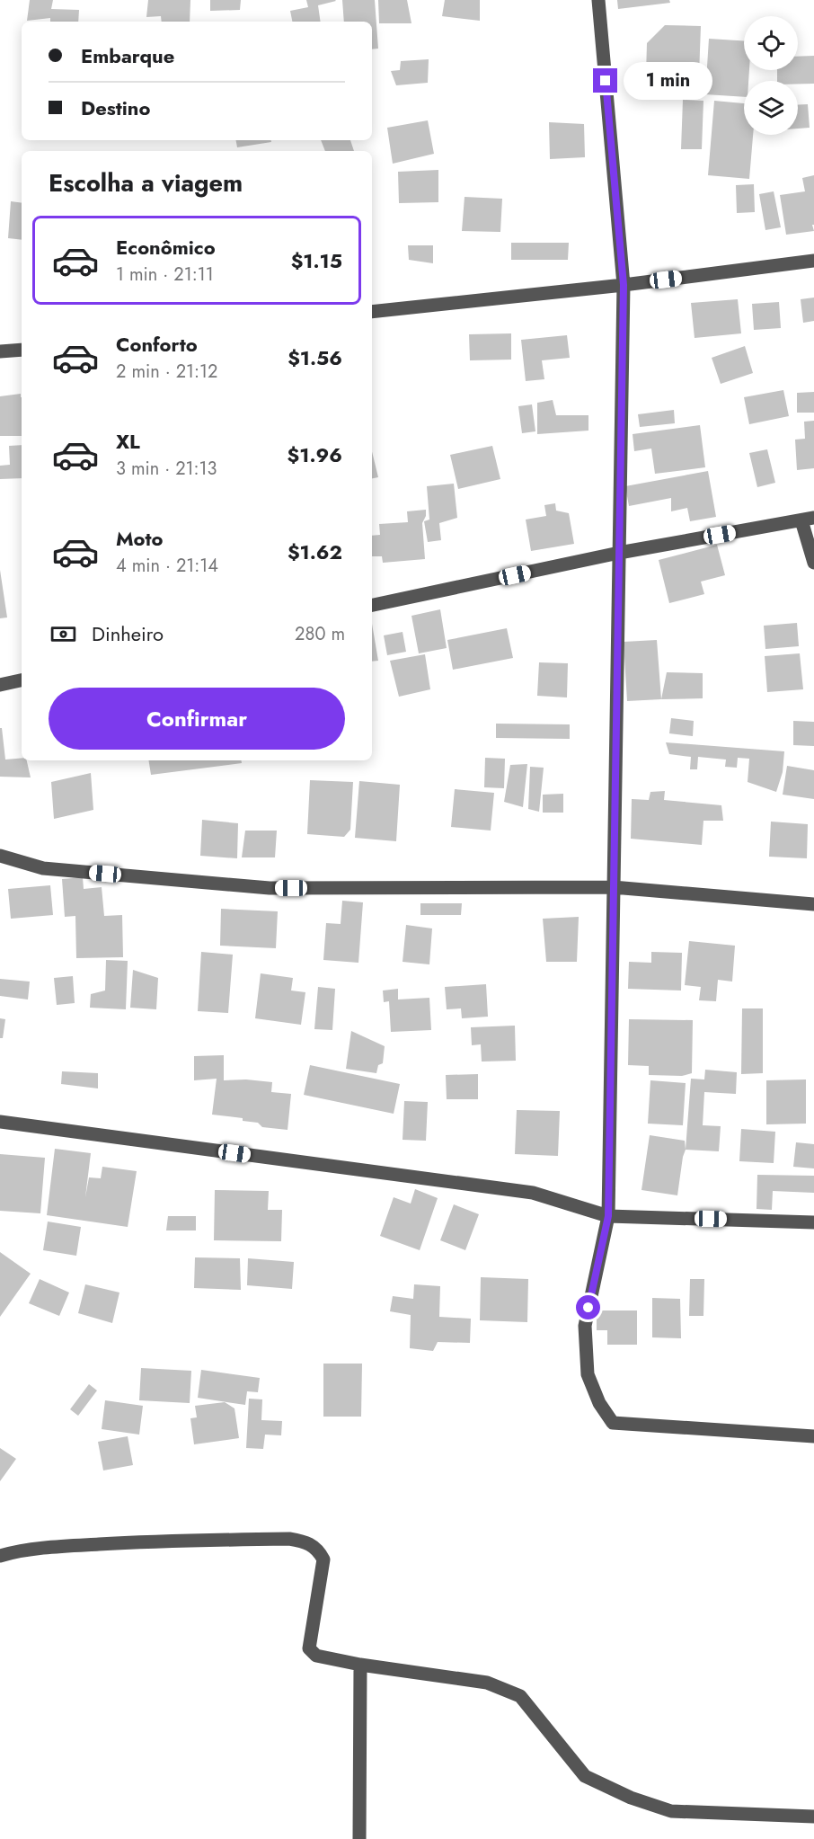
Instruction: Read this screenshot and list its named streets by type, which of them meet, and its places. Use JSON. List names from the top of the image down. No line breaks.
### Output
{"page":{"banner":["Embarque","Destino"],"bubble":"1 min","heading":"Escolha a viagem","list":[{"name":"Econômico","note":"1 min · 21:11","value":"$1.15"},{"name":"Conforto","note":"2 min · 21:12","value":"$1.56"},{"name":"XL","note":"3 min · 21:13","value":"$1.96"},{"name":"Moto","note":"4 min · 21:14","value":"$1.62"}],"pay":["Dinheiro","280 m"],"buttons":"Confirmar"}}
